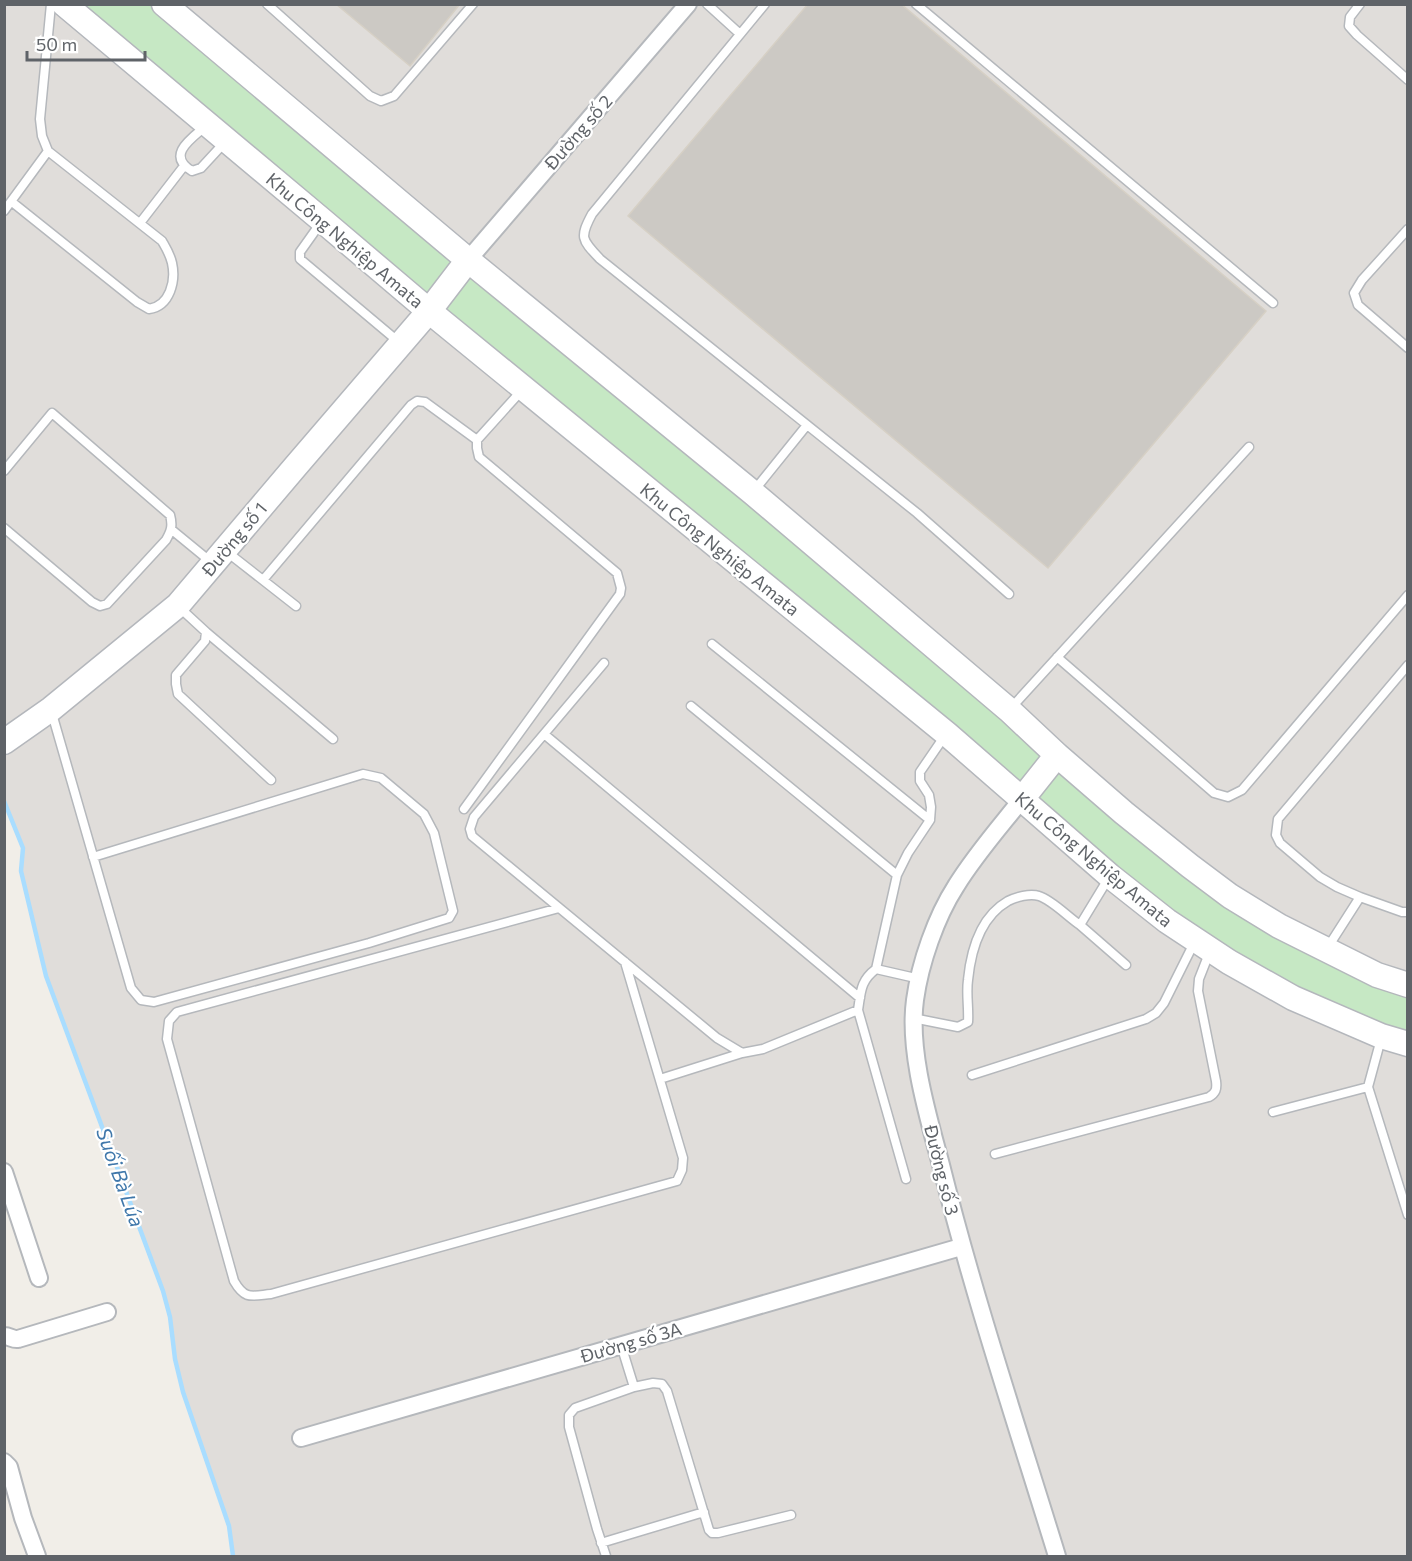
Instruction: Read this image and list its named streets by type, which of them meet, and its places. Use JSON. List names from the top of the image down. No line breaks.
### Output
{"streets":{"street":["Đường số 2","Khu Công Nghiệp Amata","Đường số 1","Đường số 3","Đường số 3A"]},"crossings":[["Đường số 2","Đường số 1"],["Khu Công Nghiệp Amata","Đường số 1"],["Khu Công Nghiệp Amata","Đường số 3"],["Đường số 3","Đường số 3A"]],"water":["Suối Bà Lúa"],"scale_bar":"50 m"}
